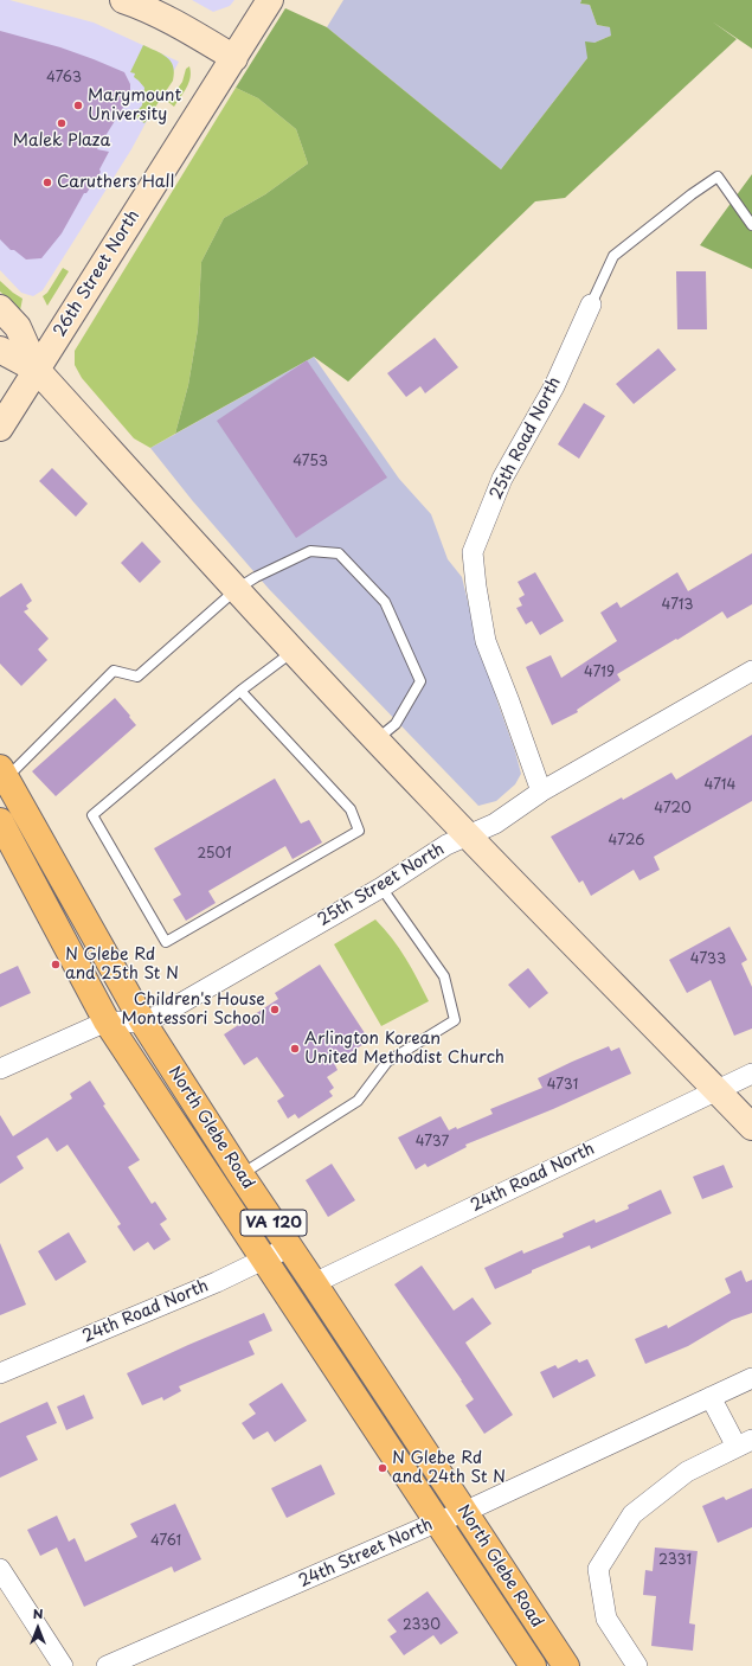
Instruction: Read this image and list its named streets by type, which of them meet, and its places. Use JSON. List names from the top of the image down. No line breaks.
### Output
{"streets":{"main road":["26th Street North","North Glebe Road","VA 120"],"street":["25th Road North","25th Street North","24th Road North","24th Street North"]},"crossings":[["25th Road North","25th Street North"],["25th Street North","North Glebe Road"],["North Glebe Road","24th Road North"],["North Glebe Road","24th Street North"]],"places":["Marymount University","Malek Plaza","Caruthers Hall","N Glebe Rd and 25th St N","Children's House Montessori School","Arlington Korean United Methodist Church","N Glebe Rd and 24th St N"],"house_numbers":["4763","4753","4713","4719","4714","4720","4726","2501","4733","4731","4737","4761","2331","2330"],"north":"top"}
